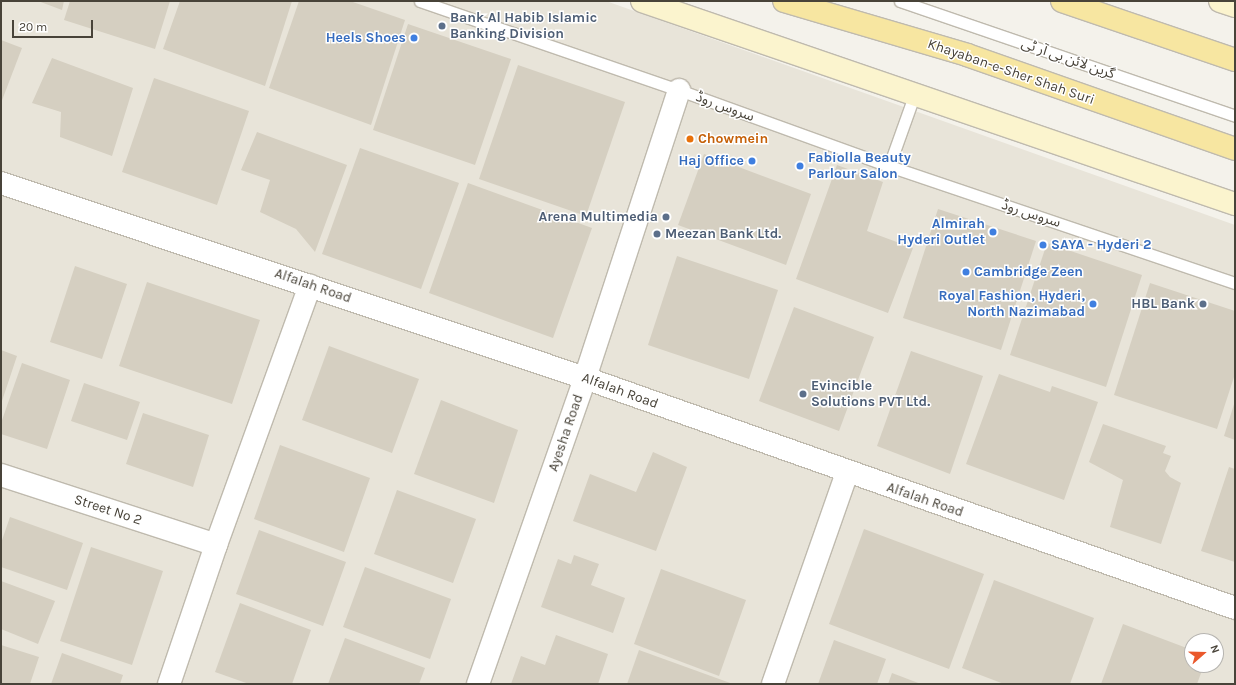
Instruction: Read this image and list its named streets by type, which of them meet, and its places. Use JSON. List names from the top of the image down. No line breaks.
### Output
{"streets":{"main road":["Khayaban-e-Sher Shah Suri"],"street":["Alfalah Road","Ayesha Road","Street No 2"],"lane":["گرین لائن بی آر ٹی","سروس روڈ"]},"crossings":[["سروس روڈ","Ayesha Road"],["Alfalah Road","Ayesha Road"]],"places":["Bank Al Habib Islamic Banking Division","Heels Shoes","Chowmein","Haj Office","Fabiolla Beauty Parlour Salon","Arena Multimedia","Almirah Hyderi Outlet","Meezan Bank Ltd.","SAYA - Hyderi 2","Cambridge Zeen","Royal Fashion, Hyderi, North Nazimabad","HBL Bank","Evincible Solutions PVT Ltd."],"scale_bar":"20 m","north":"right"}
